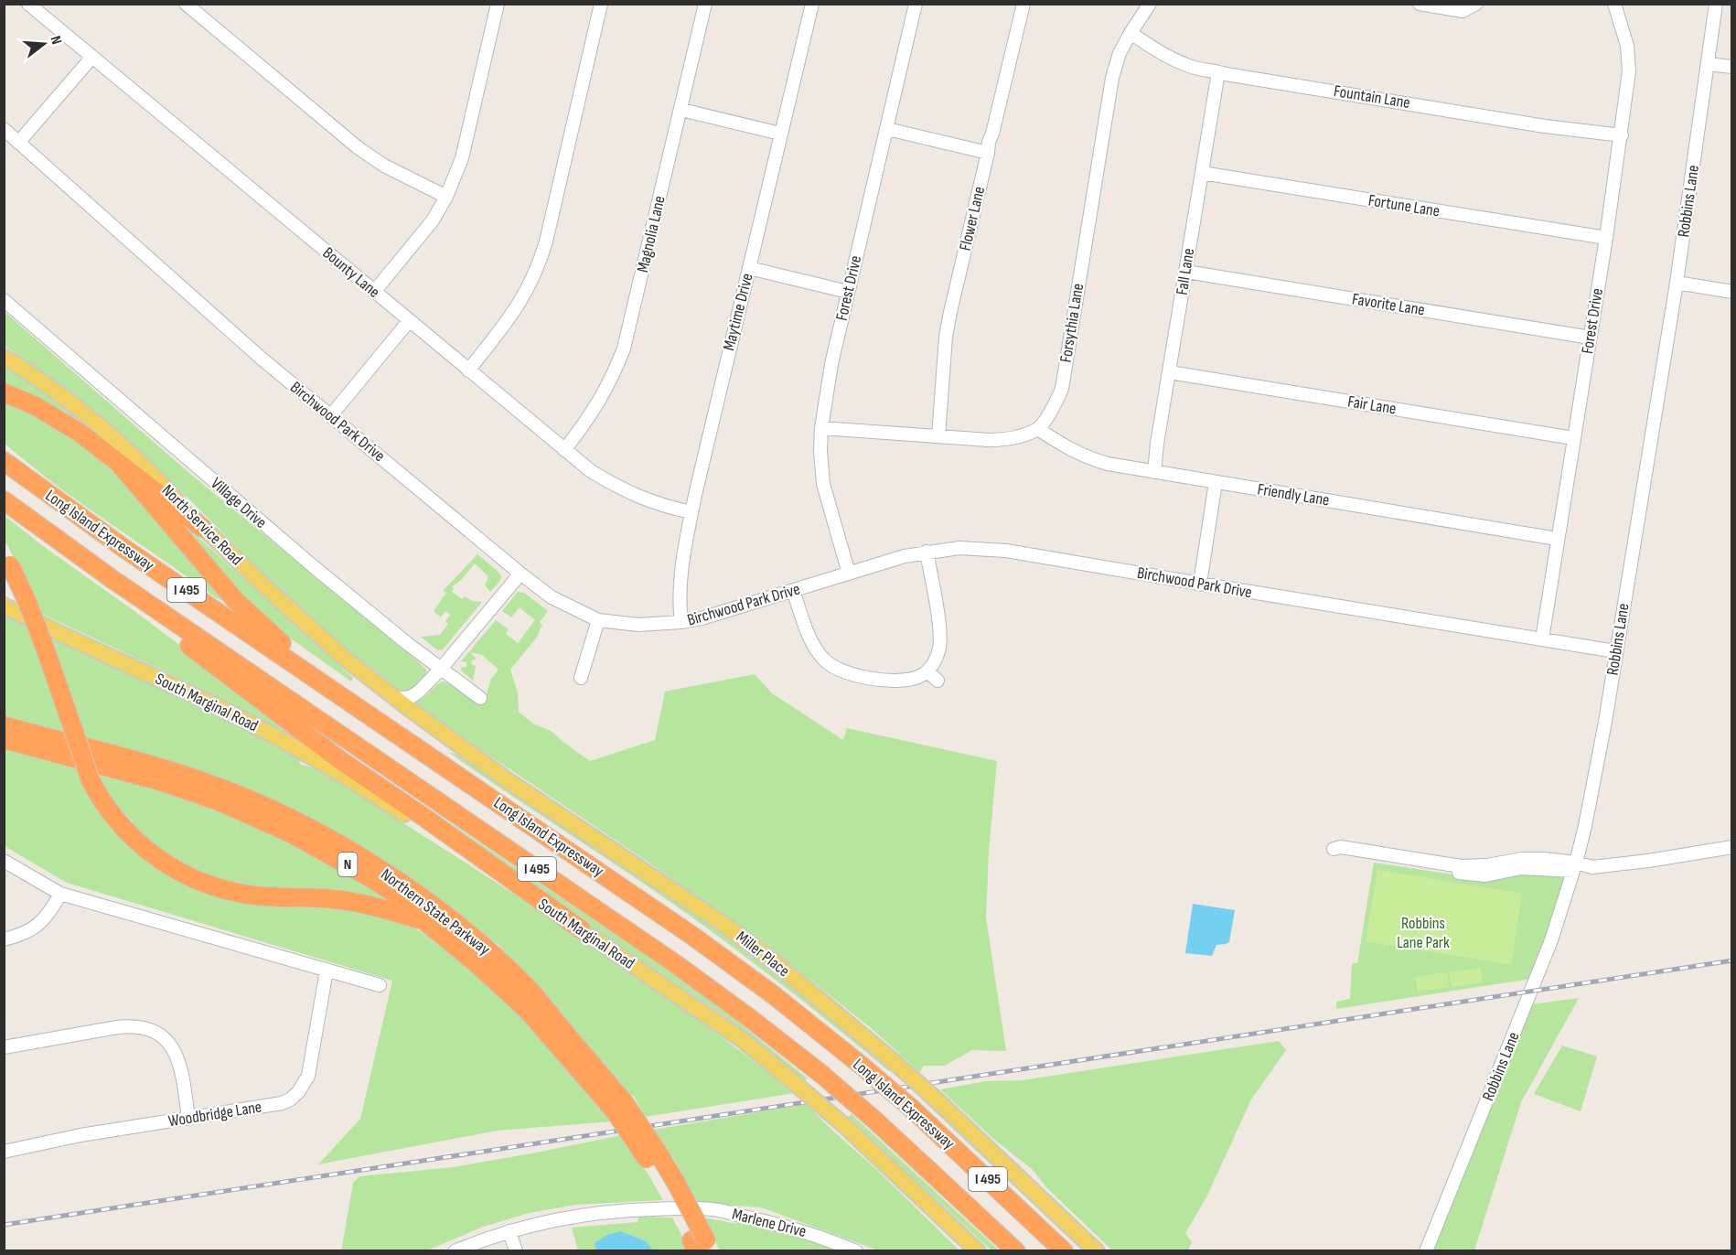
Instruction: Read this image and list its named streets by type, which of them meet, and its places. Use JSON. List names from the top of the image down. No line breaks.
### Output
{"streets":{"highway":["Long Island Expressway","I 495","N","Northern State Parkway"],"main road":["North Service Road","South Marginal Road","Miller Place"],"street":["Fountain Lane","Robbins Lane","Fortune Lane","Flower Lane","Magnolia Lane","Fall Lane","Bounty Lane","Forest Drive","Favorite Lane","Maytime Drive","Forsythia Lane","Fair Lane","Birchwood Park Drive","Friendly Lane","Village Drive","Woodbridge Lane","Marlene Drive"]},"crossings":[["Fountain Lane","Fall Lane"],["Fountain Lane","Forest Drive"],["Fountain Lane","Forsythia Lane"],["Robbins Lane","Birchwood Park Drive"],["Fortune Lane","Fall Lane"],["Fortune Lane","Forest Drive"],["Magnolia Lane","Bounty Lane"],["Fall Lane","Favorite Lane"],["Fall Lane","Fair Lane"],["Fall Lane","Friendly Lane"],["Bounty Lane","Maytime Drive"],["Forest Drive","Favorite Lane"],["Forest Drive","Fair Lane"],["Forest Drive","Birchwood Park Drive"],["Forest Drive","Friendly Lane"],["Maytime Drive","Birchwood Park Drive"],["Forsythia Lane","Friendly Lane"],["North Service Road","Miller Place"]],"parks":["Robbins Lane Park"],"north":"right"}
